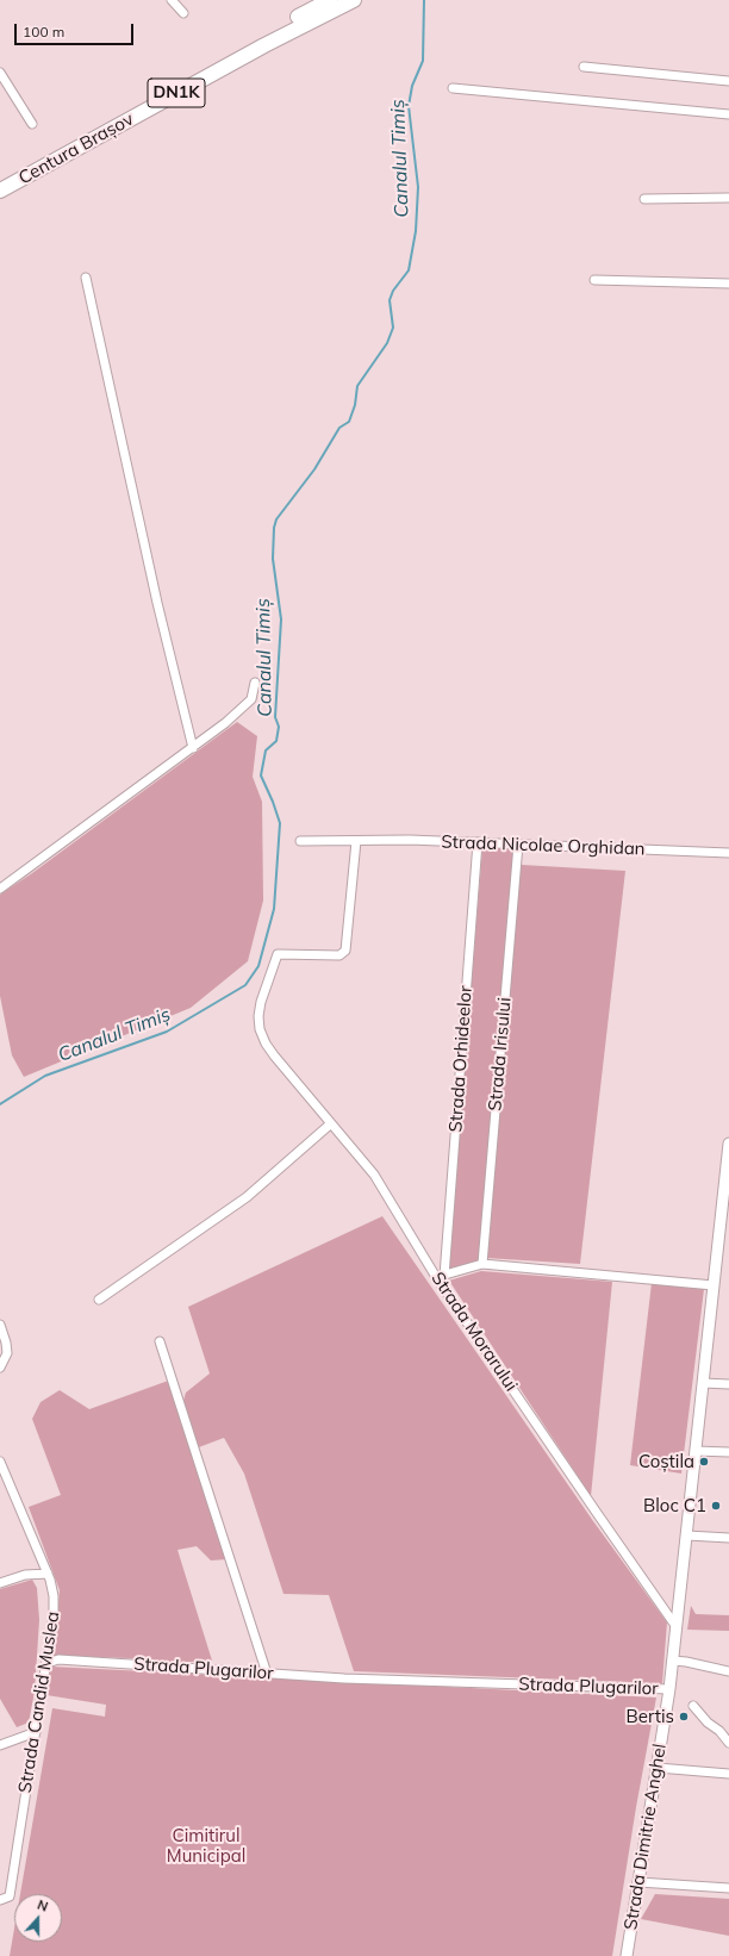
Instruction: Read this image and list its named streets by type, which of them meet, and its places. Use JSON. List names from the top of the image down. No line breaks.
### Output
{"streets":{"highway":["DN1K","Centura Brașov"],"street":["Strada Nicolae Orghidan","Strada Irisului","Strada Orhideelor","Strada Morarului","Strada Plugarilor","Strada Candid Muslea","Strada Dimitrie Anghel"]},"crossings":[["Strada Nicolae Orghidan","Strada Irisului"],["Strada Nicolae Orghidan","Strada Orhideelor"],["Strada Nicolae Orghidan","Strada Morarului"],["Strada Orhideelor","Strada Morarului"],["Strada Morarului","Strada Plugarilor"],["Strada Plugarilor","Strada Candid Muslea"],["Strada Plugarilor","Strada Dimitrie Anghel"]],"water":["Canalul Timiș"],"parks":["Cimitirul Municipal"],"places":["Coștila","Bloc C1","Bertis"],"scale_bar":"100 m","north":"top"}
